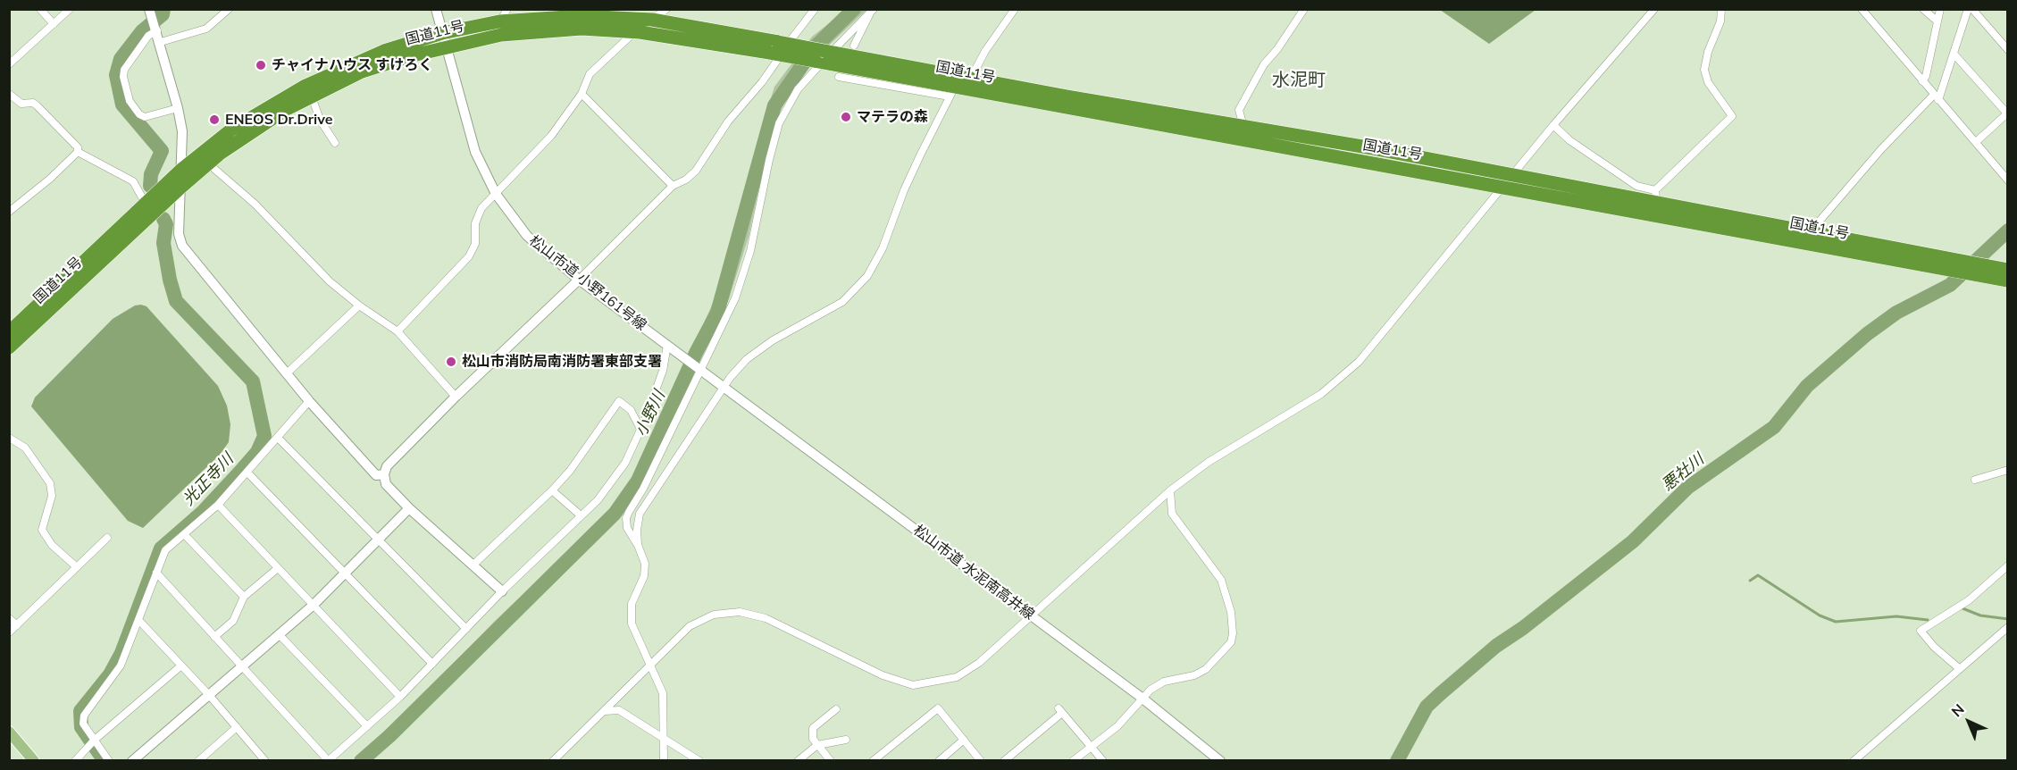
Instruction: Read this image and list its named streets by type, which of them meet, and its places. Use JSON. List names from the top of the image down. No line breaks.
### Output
{"streets":{"highway":["国道11号"],"street":["松山市道 小野161号線","松山市道 水泥南高井線"]},"crossings":[["国道11号","松山市道 小野161号線"],["松山市道 小野161号線","松山市道 水泥南高井線"]],"districts":["水泥町"],"water":["小野川","悪社川","光正寺川"],"places":["チャイナハウス すけろく","マテラの森","ENEOS Dr.Drive","松山市消防局南消防署東部支署"],"north":"top left"}
